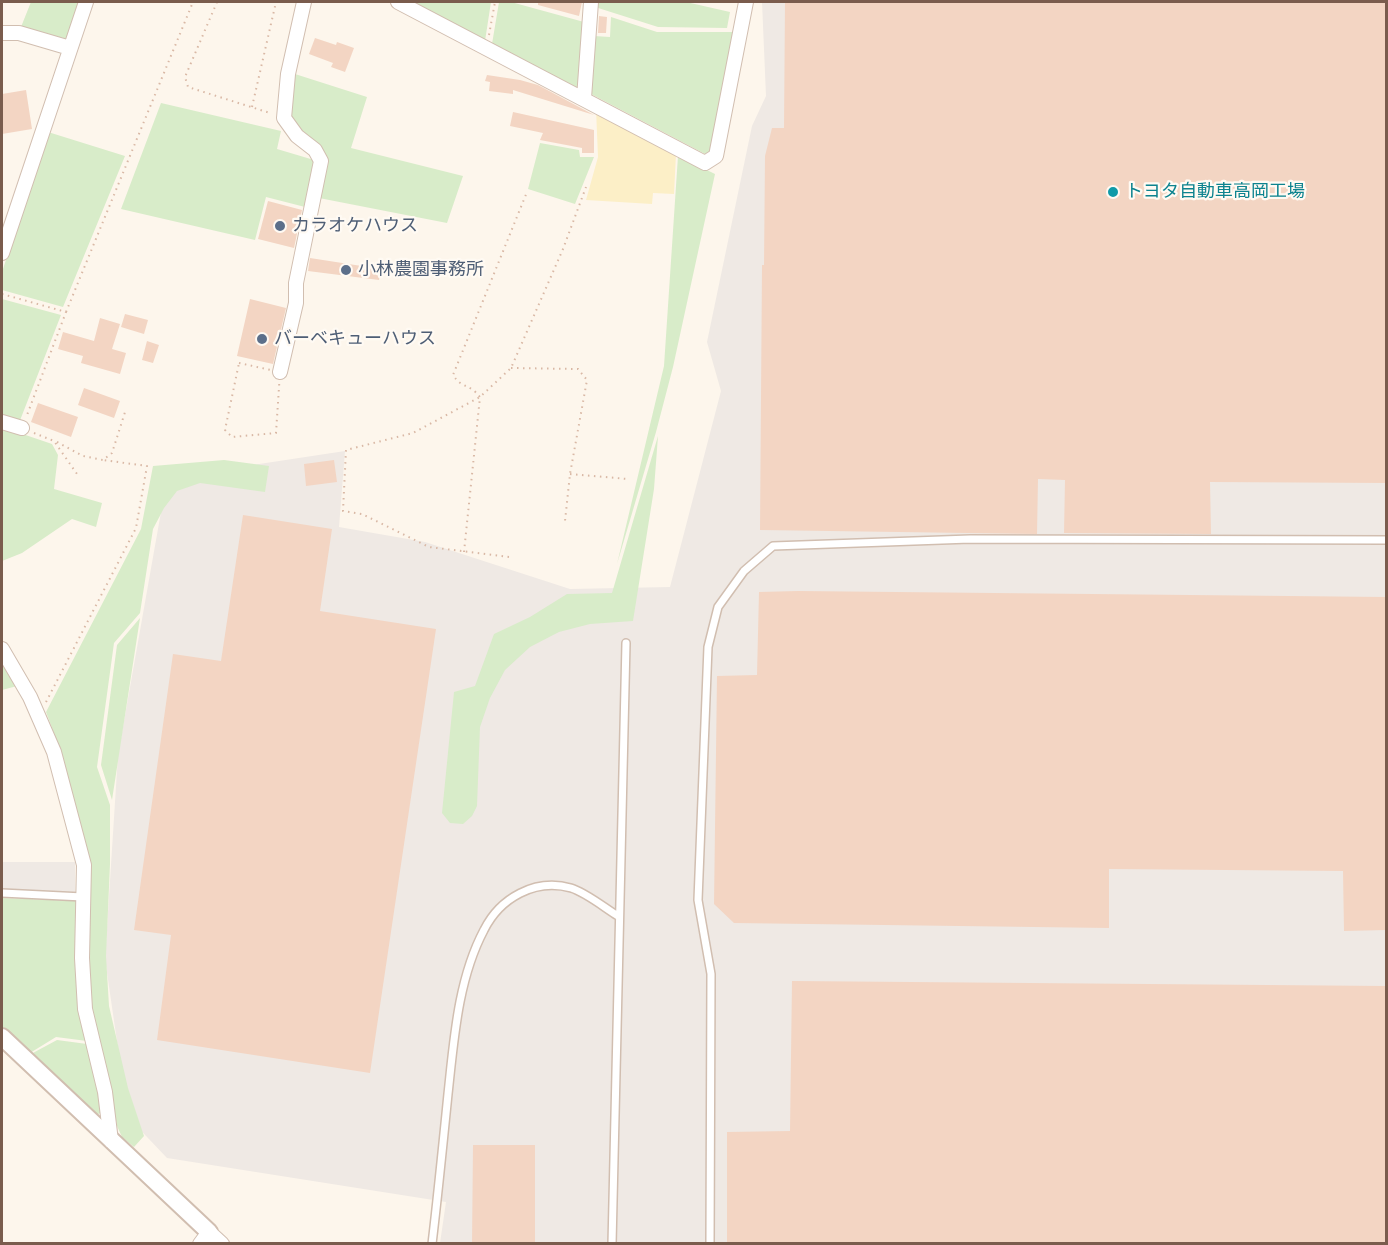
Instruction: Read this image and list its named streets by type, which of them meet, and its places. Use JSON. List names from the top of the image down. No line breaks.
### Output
{"places":["トヨタ自動車高岡工場","カラオケハウス","小林農園事務所","バーベキューハウス"]}
